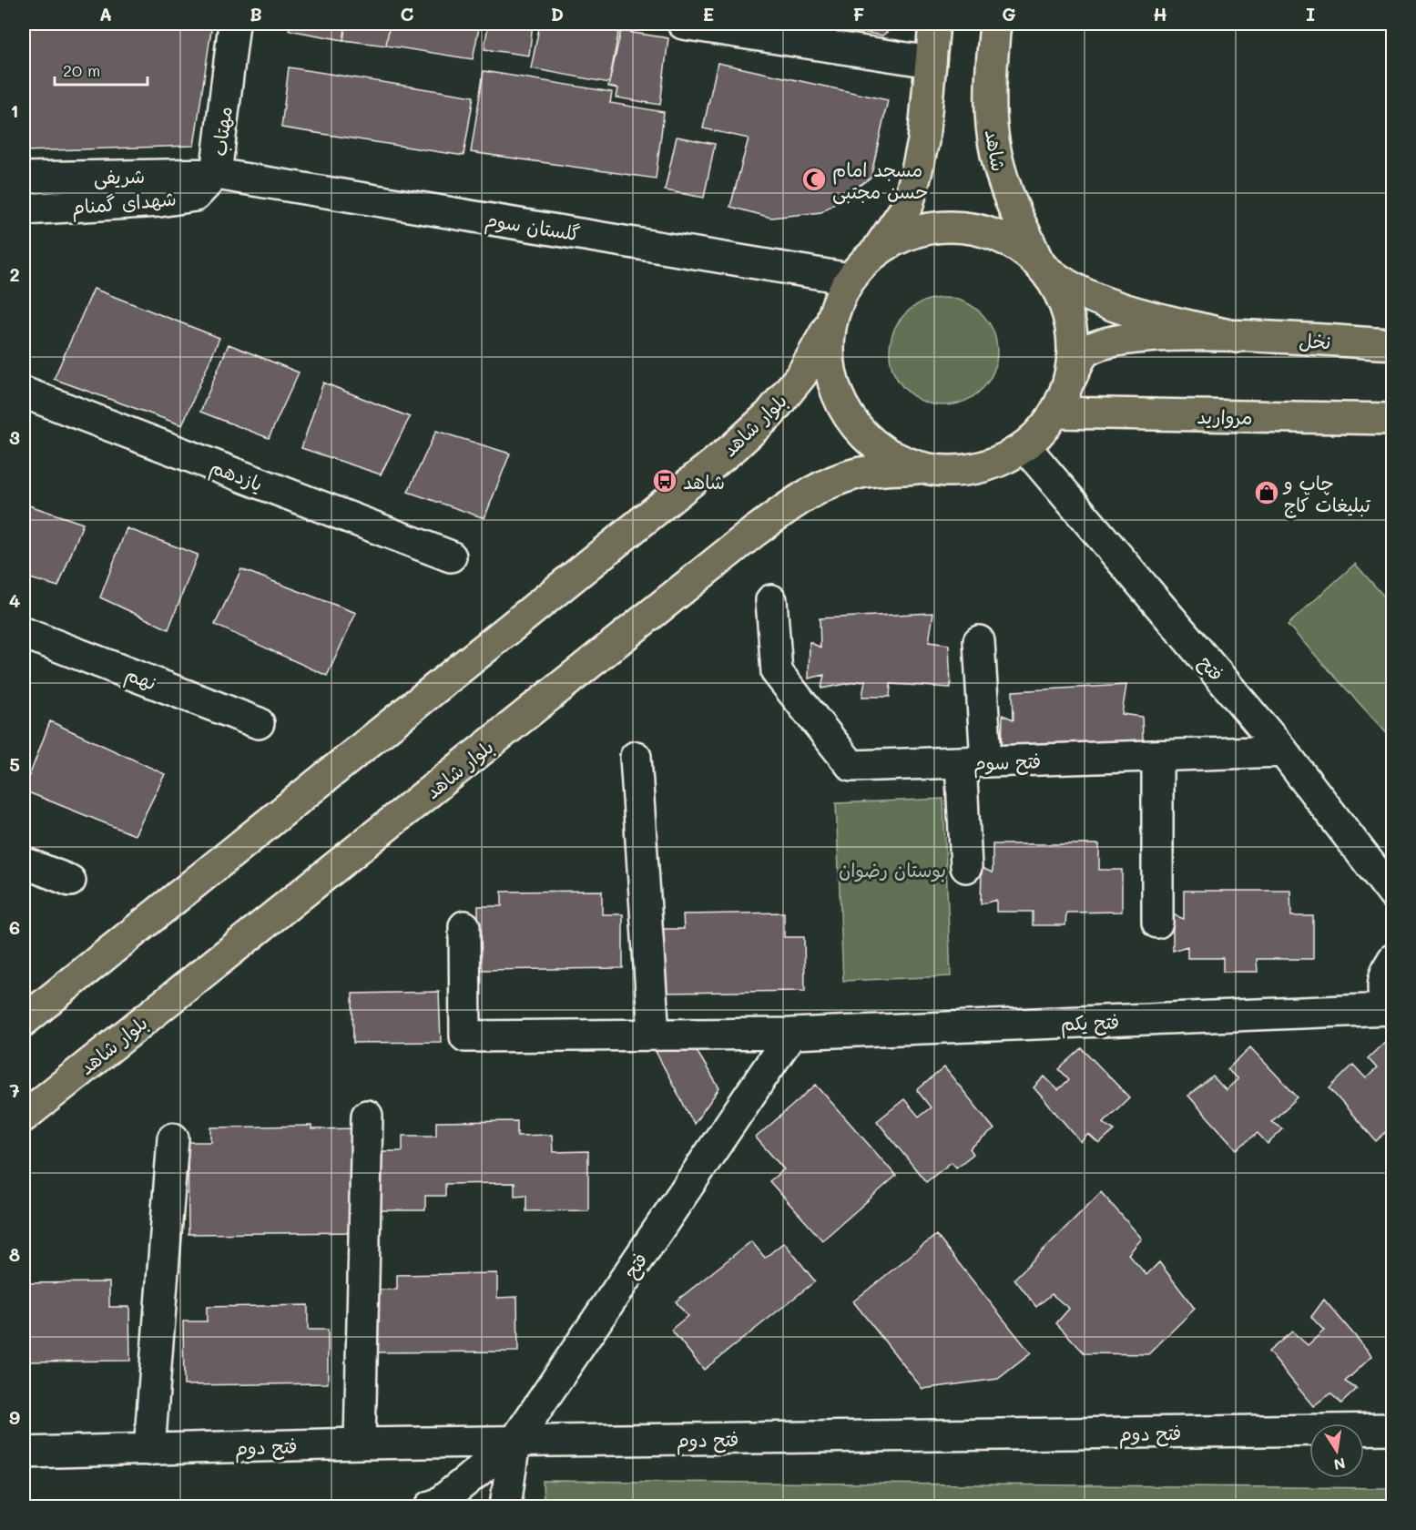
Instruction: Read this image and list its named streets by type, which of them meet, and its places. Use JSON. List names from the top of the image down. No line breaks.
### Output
{"streets":{"main road":["شاهد","نخل","مروارید","بلوار شاهد"],"street":["مهتاب","شریفی","شهدای گمنام","گلستان سوم","یازدهم","فتح","نهم","فتح سوم","فتح یکم","فتح دوم"]},"crossings":[["مهتاب","شریفی"],["مهتاب","شهدای گمنام"],["مهتاب","گلستان سوم"],["شریفی","شهدای گمنام"],["شریفی","گلستان سوم"],["شهدای گمنام","گلستان سوم"],["فتح","فتح سوم"],["فتح","فتح یکم"],["فتح","فتح دوم"]],"parks":["بوستان رضوان"],"places":{"mosque":["مسجد امام حسن مجتبی"],"bus stop":["شاهد"],"shop":["چاپ و تبلیغات کاج"]},"scale_bar":"20 m","north":"bottom","grid":{"columns":["A","B","C","D","E","F","G","H","I"],"rows":["1","2","3","4","5","6","7","8","9"]}}
